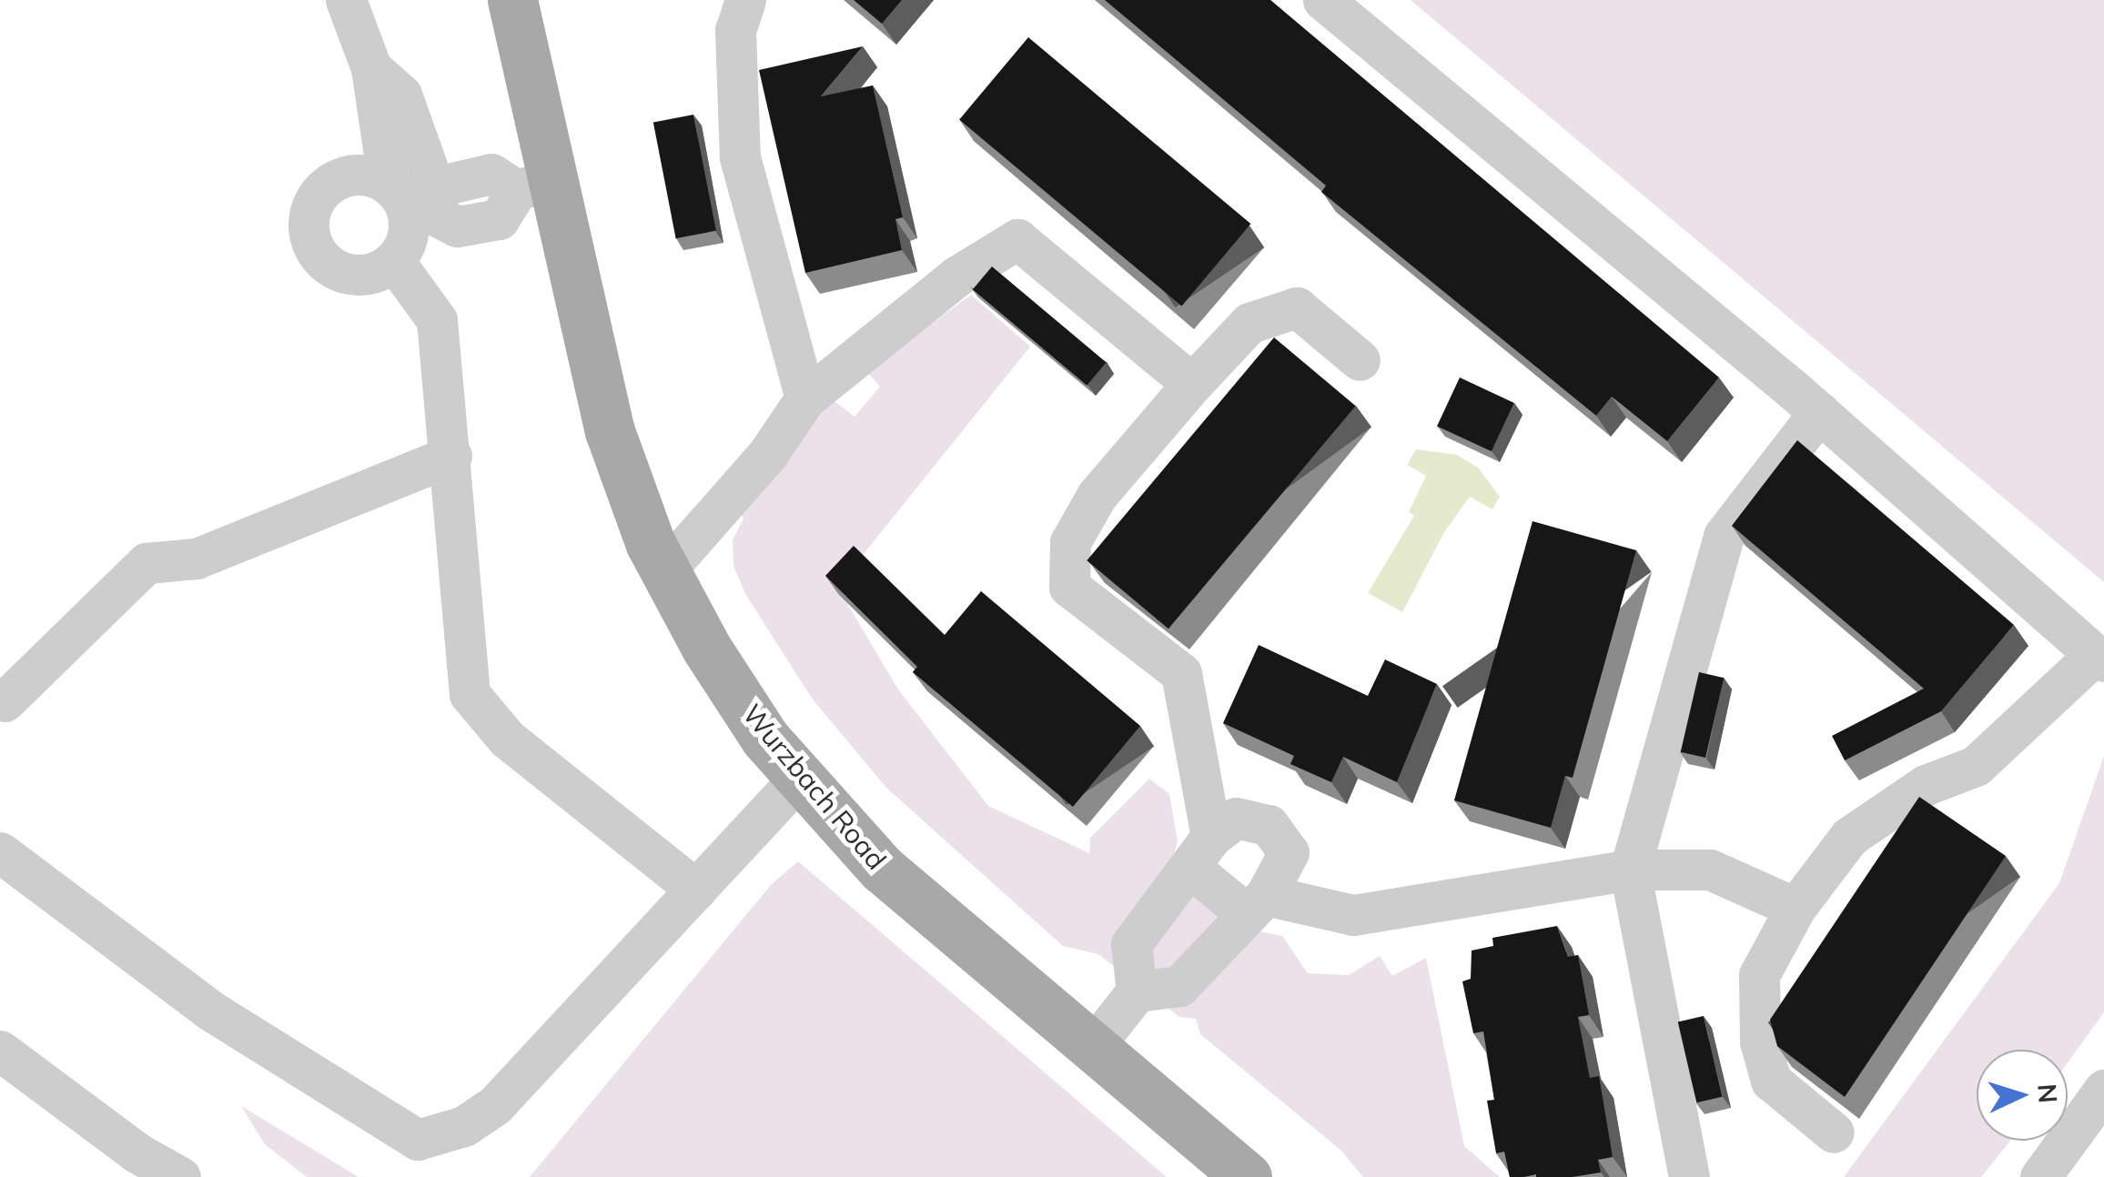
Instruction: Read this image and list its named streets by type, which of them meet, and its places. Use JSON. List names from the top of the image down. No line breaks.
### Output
{"streets":{"main road":["Wurzbach Road"]},"north":"right"}
